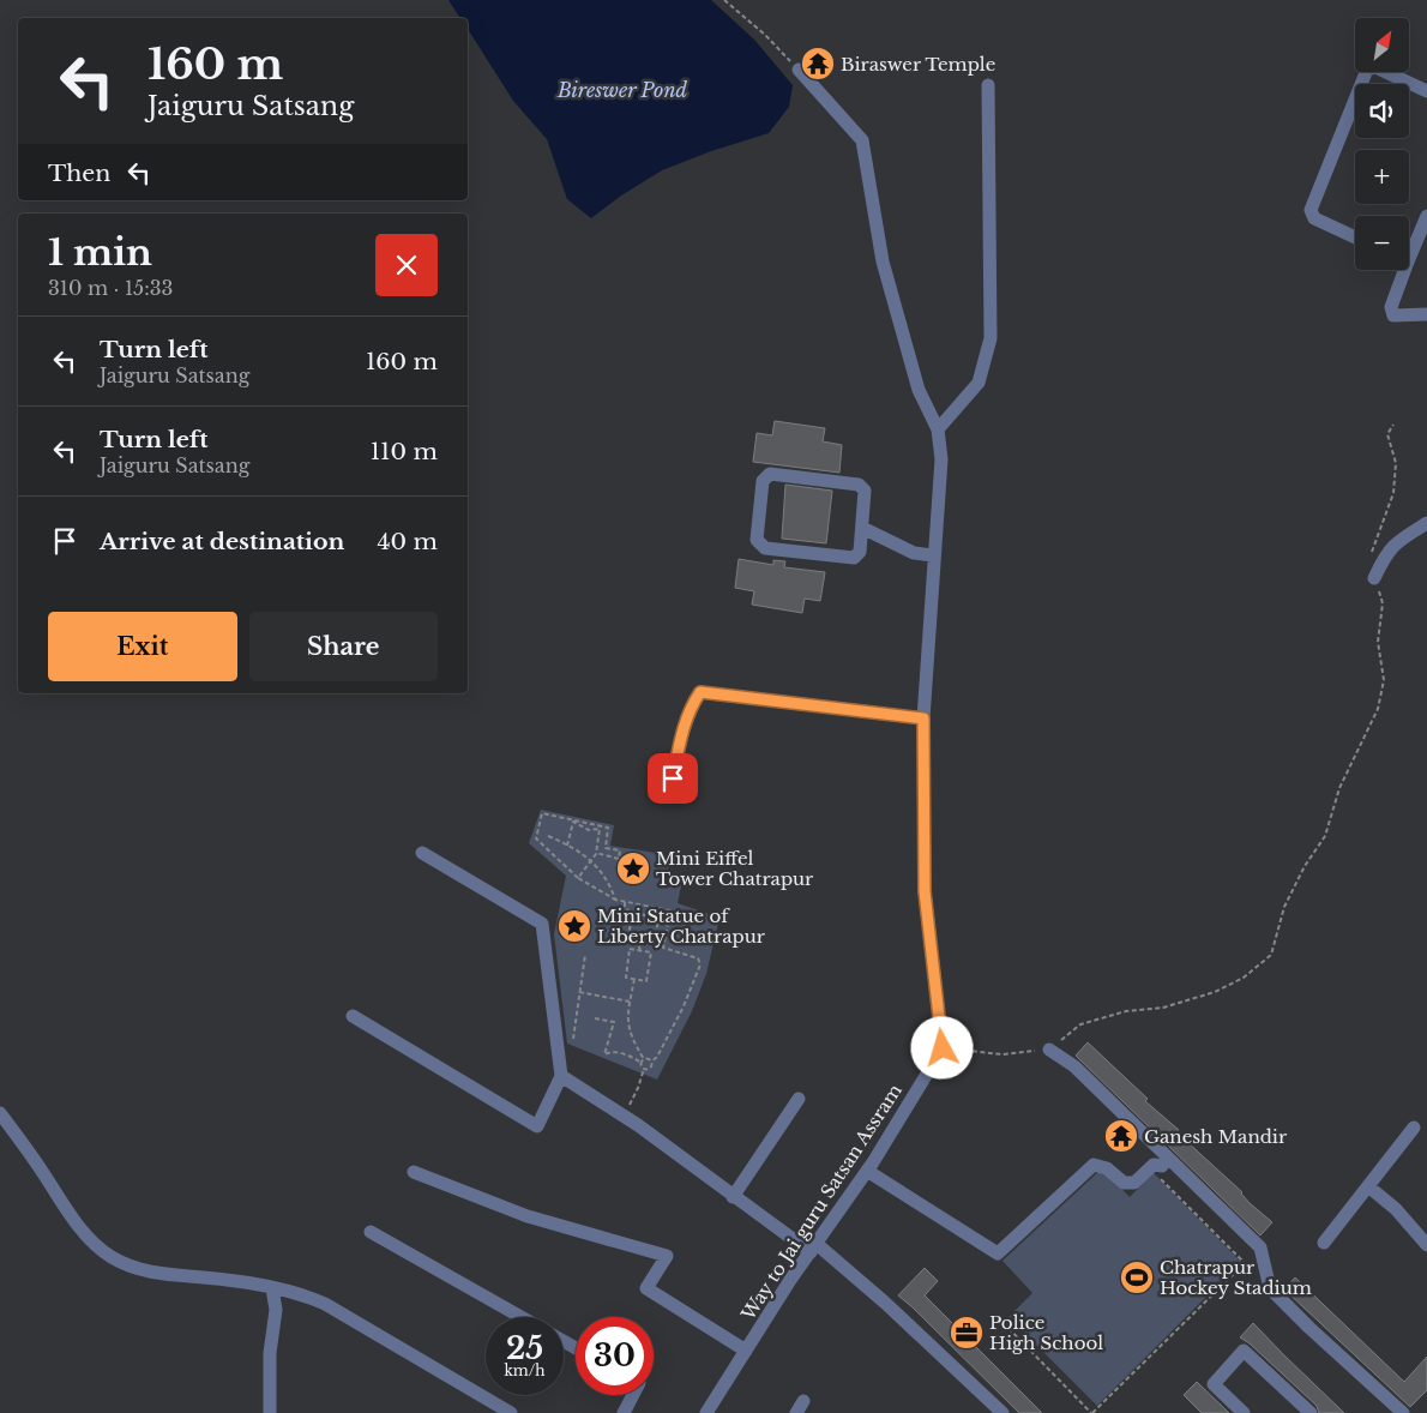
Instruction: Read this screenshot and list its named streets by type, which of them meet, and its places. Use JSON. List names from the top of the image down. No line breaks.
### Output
{"streets":{"street":["Way to Jai guru Satsan Assram"]},"water":["Bireswer Pond"],"places":{"temple":["Biraswer Temple","Ganesh Mandir"],"place":["Mini Eiffel Tower Chatrapur","Mini Statue of Liberty Chatrapur"],"sports":["Chatrapur Hockey Stadium"],"office":["Police High School"]},"north":"top right","page":{"map_buttons":["+","−"],"turn":["160 m","Jaiguru Satsang"],"then":"Then","heading":["1 min","310 m · 15:33"],"list":[{"name":"Turn left","note":"Jaiguru Satsang","value":"160 m"},{"name":"Turn left","note":"Jaiguru Satsang","value":"110 m"},{"name":"Arrive at destination","value":"40 m"}],"buttons":["Exit","Share"],"speed":"25 km/h","limit":"30"}}
